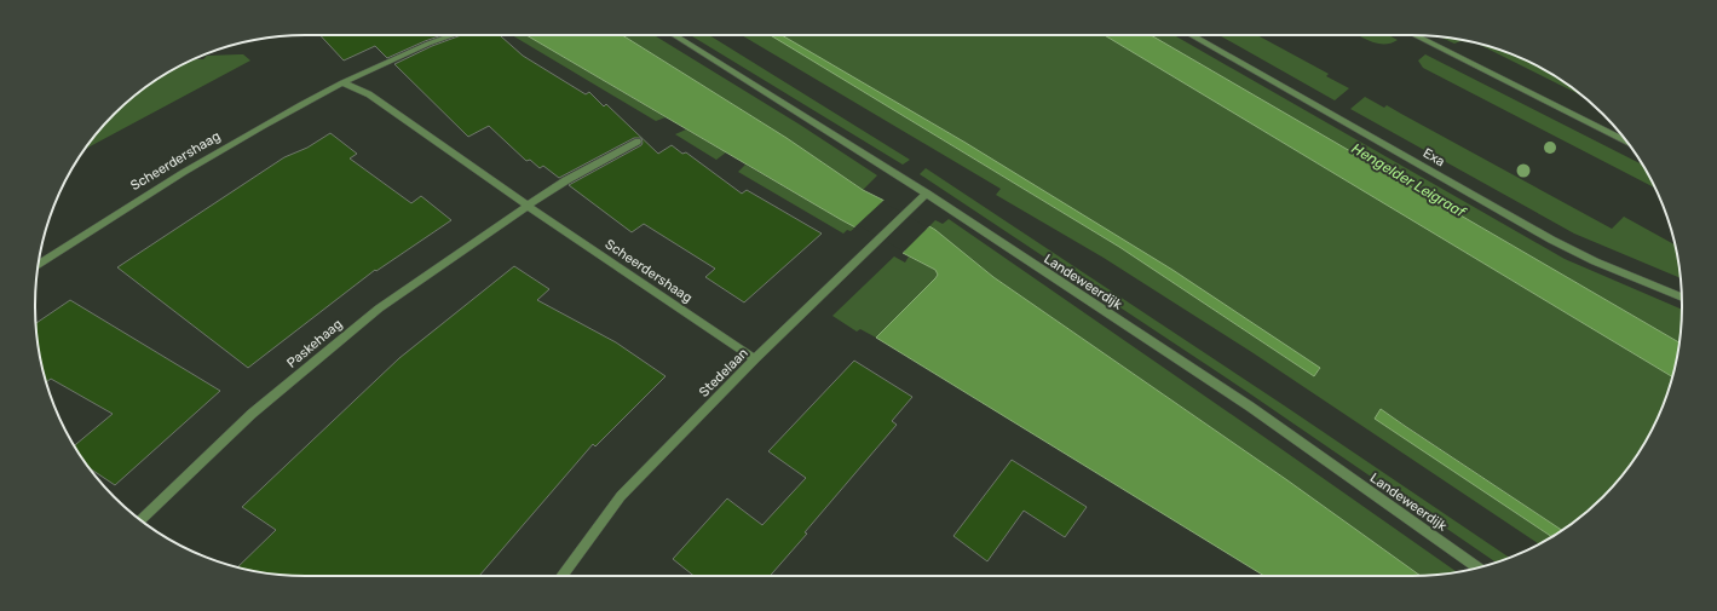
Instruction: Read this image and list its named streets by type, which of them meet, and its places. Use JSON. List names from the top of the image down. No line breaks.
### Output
{"streets":{"street":["Exa","Scheerdershaag","Landeweerdijk","Paskehaag","Stedelaan"]},"crossings":[["Scheerdershaag","Paskehaag"],["Scheerdershaag","Stedelaan"],["Landeweerdijk","Stedelaan"]],"water":["Hengelder Leigraaf"]}
